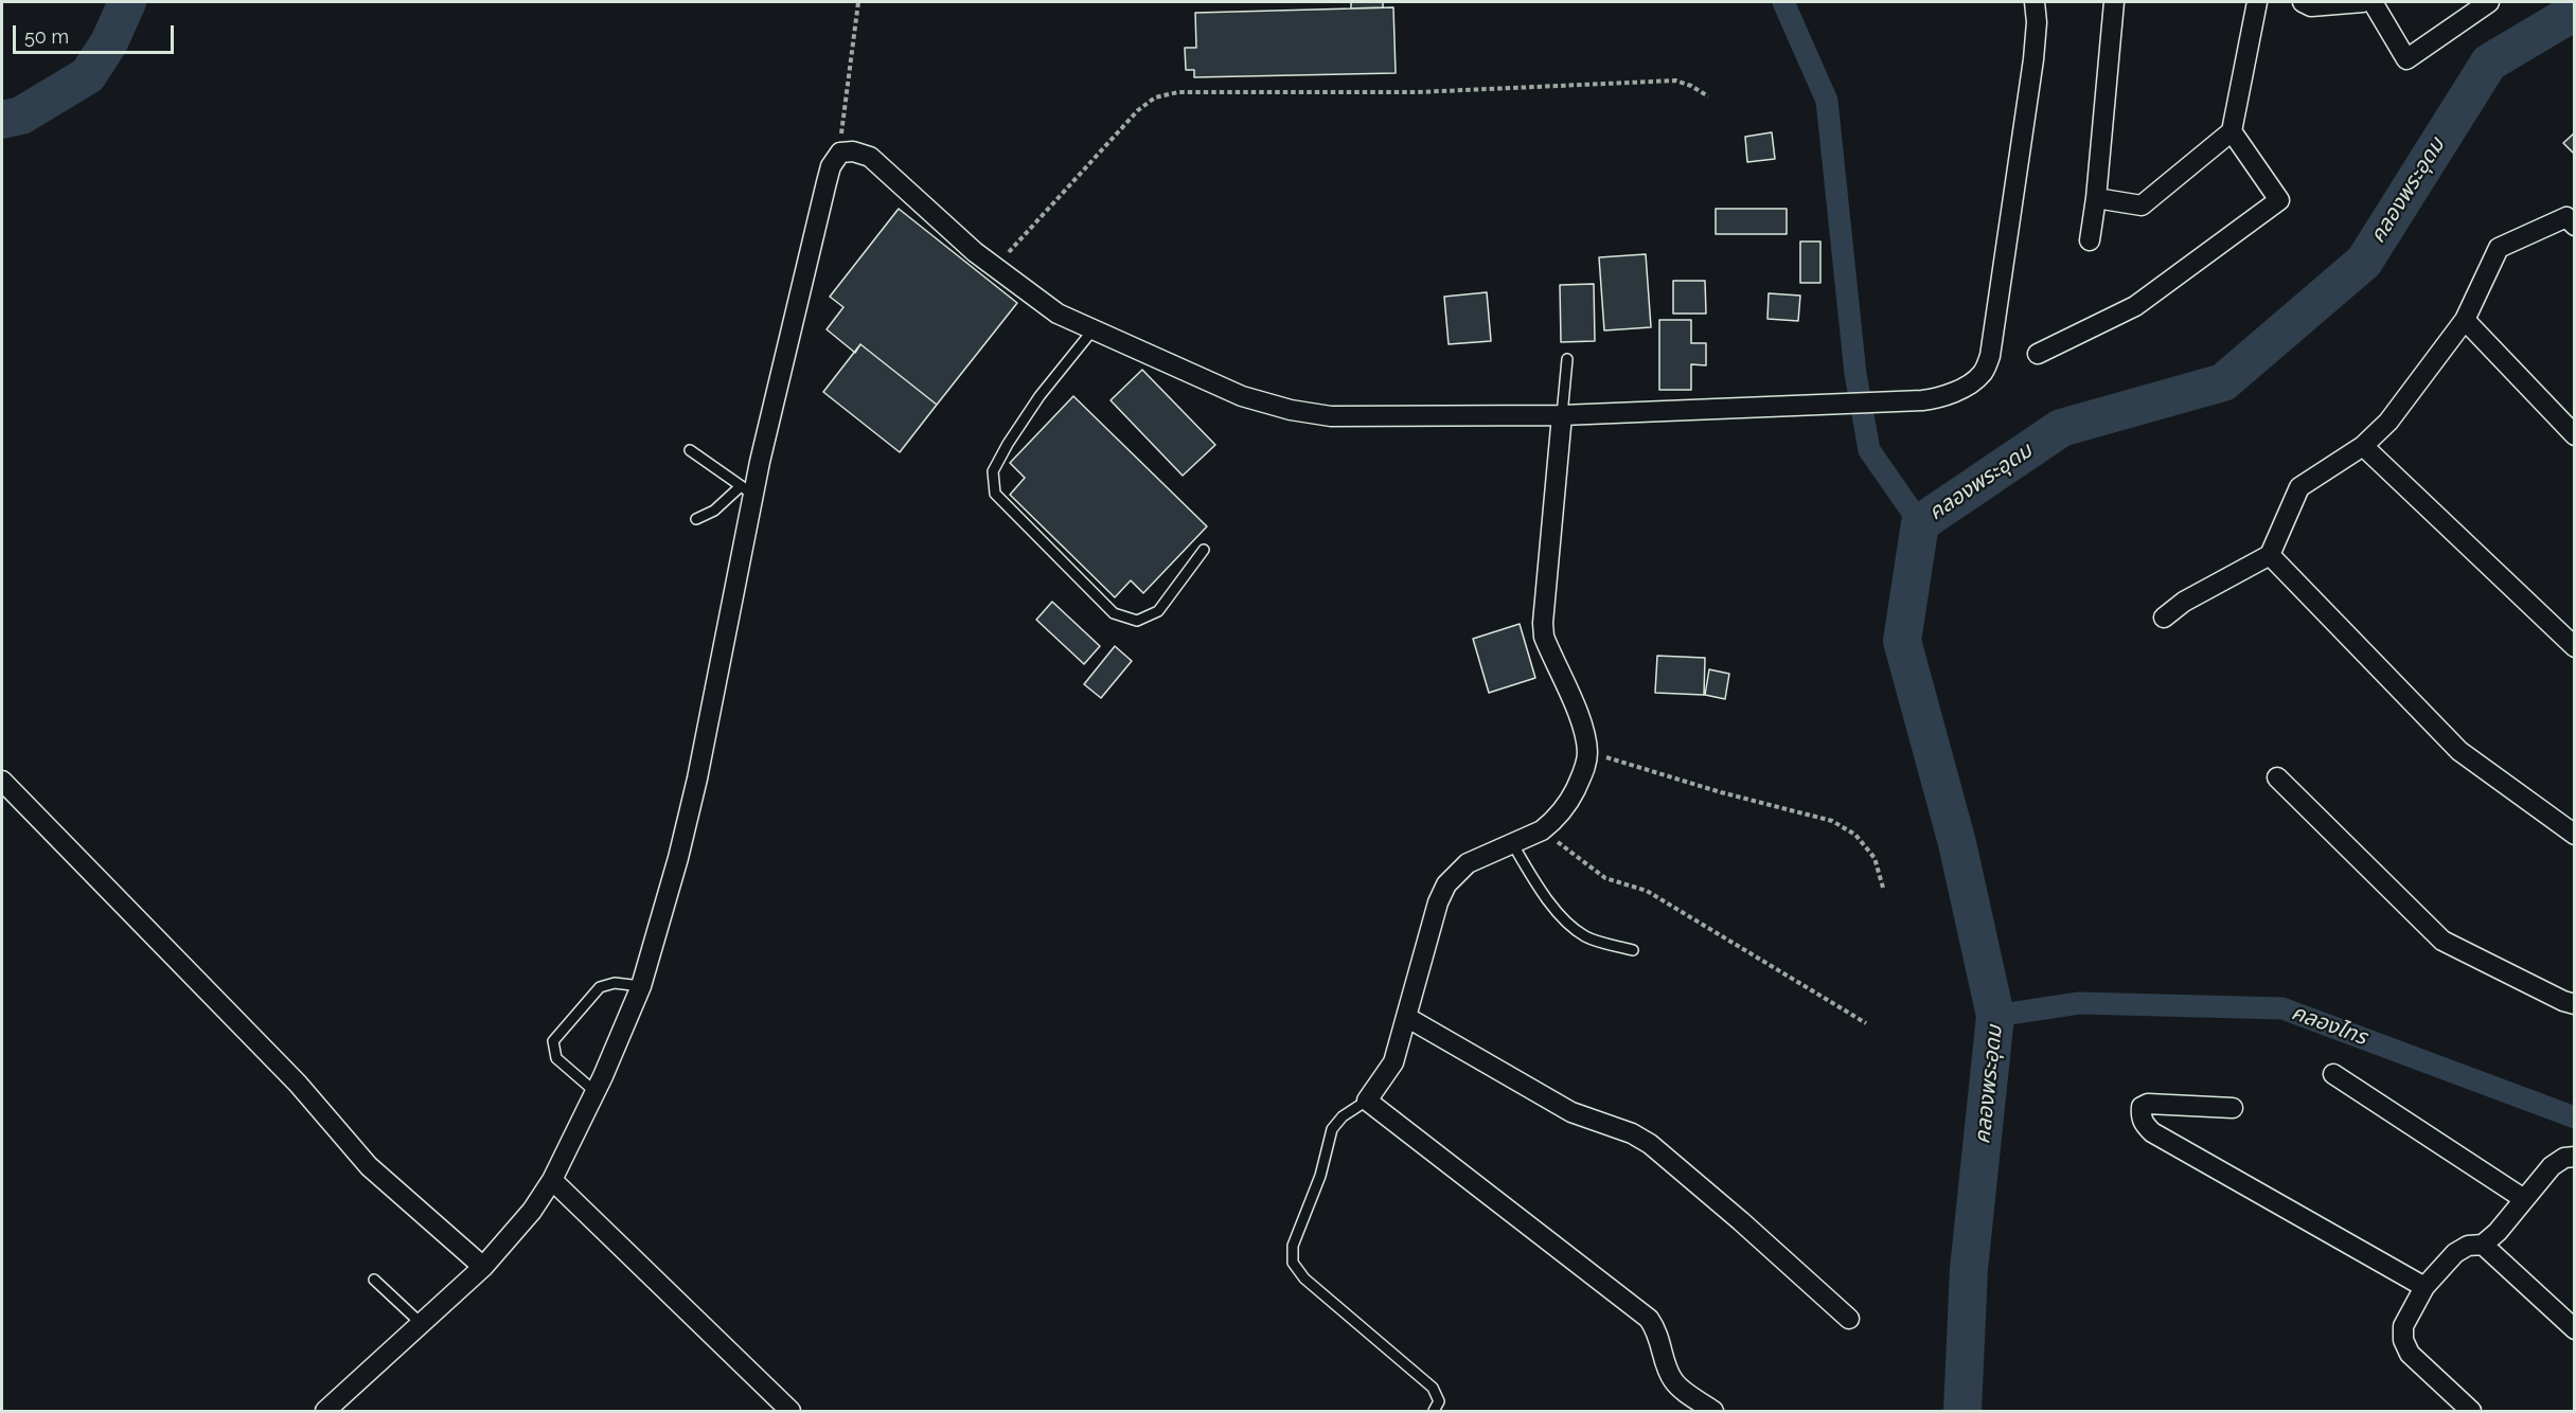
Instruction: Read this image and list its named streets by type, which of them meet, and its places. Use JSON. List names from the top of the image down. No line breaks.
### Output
{"water":["คลองพระอุดม","คลองไทร"],"scale_bar":"50 m"}
